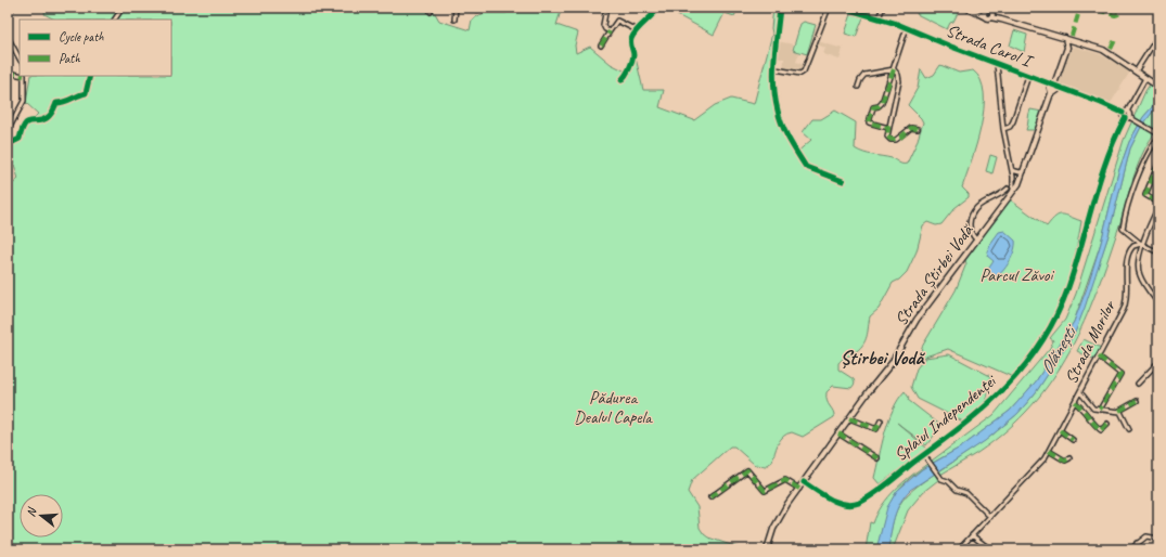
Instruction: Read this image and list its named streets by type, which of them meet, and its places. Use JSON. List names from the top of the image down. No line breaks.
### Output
{"streets":{"main road":["Strada Știrbei Vodă"],"street":["Strada Carol I","Strada Morilor","Splaiul Independenței"]},"crossings":[["Strada Carol I","Strada Știrbei Vodă"],["Strada Știrbei Vodă","Splaiul Independenței"]],"districts":["Știrbei Vodă"],"water":["Olănești"],"parks":["Parcul Zăvoi","Pădurea Dealul Capela"],"legend":["Cycle path","Path"],"north":"left"}
